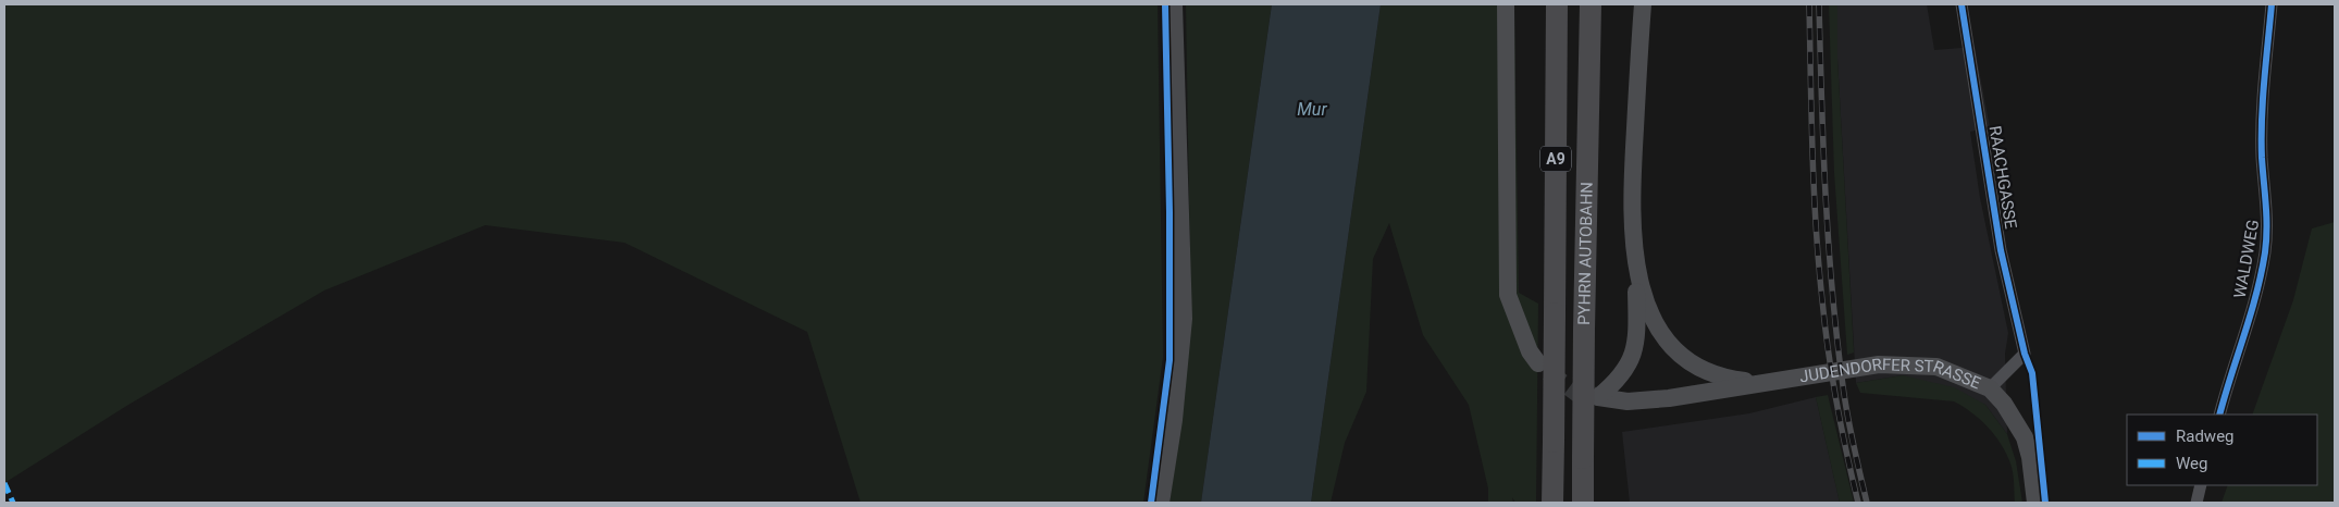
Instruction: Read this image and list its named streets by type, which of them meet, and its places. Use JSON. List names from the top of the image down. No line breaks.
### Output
{"streets":{"highway":["A9","PYHRN AUTOBAHN"],"main road":["JUDENDORFER STRASSE"],"street":["RAACHGASSE","WALDWEG"]},"crossings":[["RAACHGASSE","JUDENDORFER STRASSE"]],"water":["Mur"],"legend":["Radweg","Weg"]}
